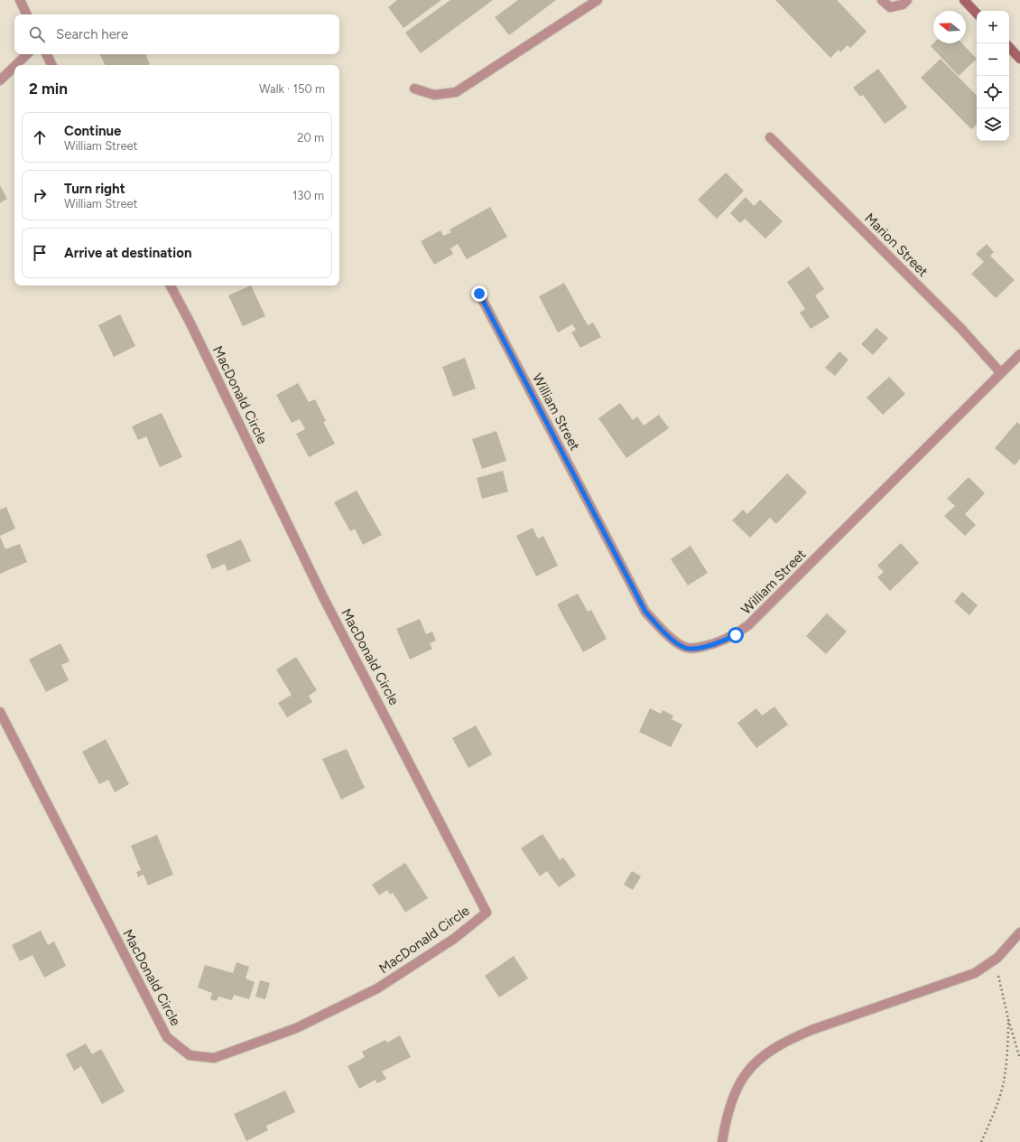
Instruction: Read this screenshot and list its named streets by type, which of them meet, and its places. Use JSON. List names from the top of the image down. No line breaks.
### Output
{"streets":{"street":["Marion Street","MacDonald Circle","William Street"]},"crossings":[["Marion Street","William Street"]],"north":"left","page":{"map_buttons":["+","−"],"search":"Search here","heading":["2 min","Walk · 150 m"],"list":[["Continue","William Street","20 m"],["Turn right","William Street","130 m"],"Arrive at destination"]}}
